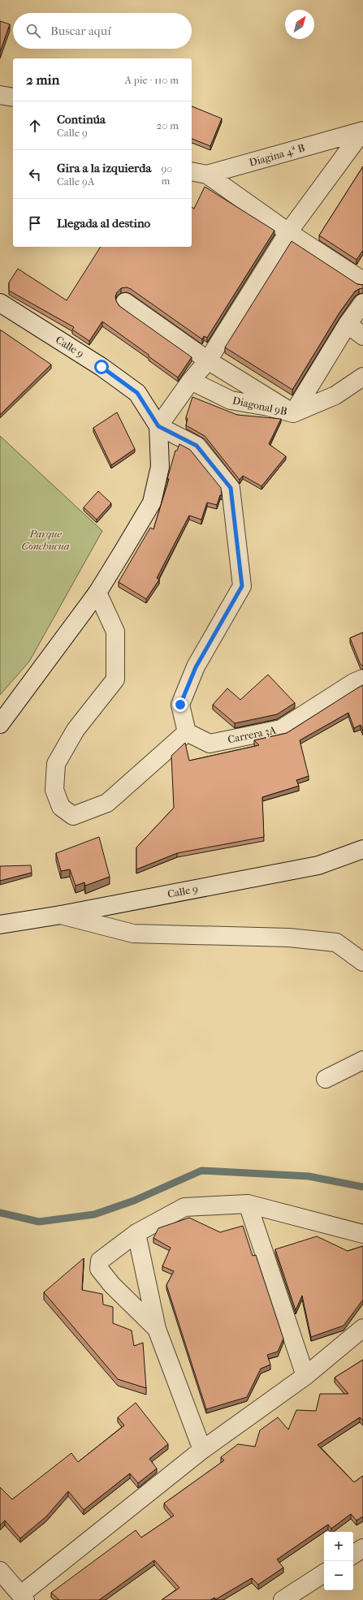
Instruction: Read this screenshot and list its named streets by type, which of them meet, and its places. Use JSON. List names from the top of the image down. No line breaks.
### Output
{"streets":{"street":["Diagina 4ª B","Calle 9","Diagonal 9B","Carrera 3A"]},"parks":["Parque Conchucua"],"north":"top right","page":{"search":"Buscar aquí","heading":["2 min","A pie · 110 m"],"list":[["Continúa","Calle 9","20 m"],["Gira a la izquierda","Calle 9A","90 m"],"Llegada al destino"],"map_buttons":["+","−"]}}
